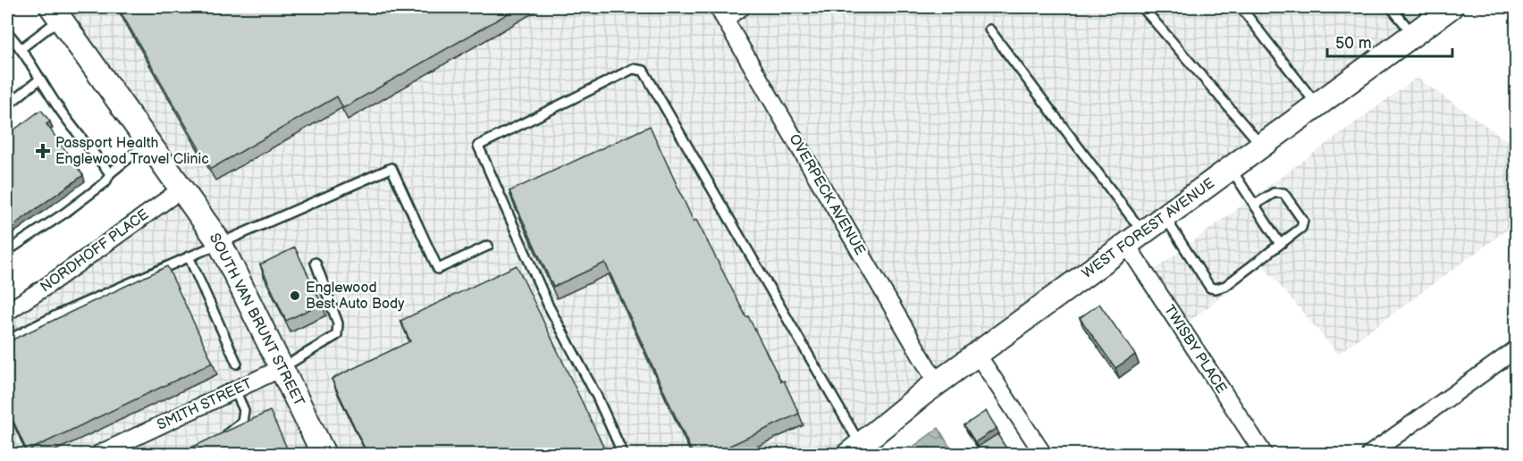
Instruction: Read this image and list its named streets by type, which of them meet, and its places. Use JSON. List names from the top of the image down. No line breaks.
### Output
{"streets":{"street":["OVERPECK AVENUE","WEST FOREST AVENUE","NORDHOFF PLACE","SOUTH VAN BRUNT STREET","TWISBY PLACE","SMITH STREET"]},"crossings":[["OVERPECK AVENUE","WEST FOREST AVENUE"],["WEST FOREST AVENUE","TWISBY PLACE"],["NORDHOFF PLACE","SOUTH VAN BRUNT STREET"],["SOUTH VAN BRUNT STREET","SMITH STREET"]],"places":{"health":["Passport Health Englewood Travel Clinic"],"other":["Englewood Best Auto Body"]},"scale_bar":"50 m"}
